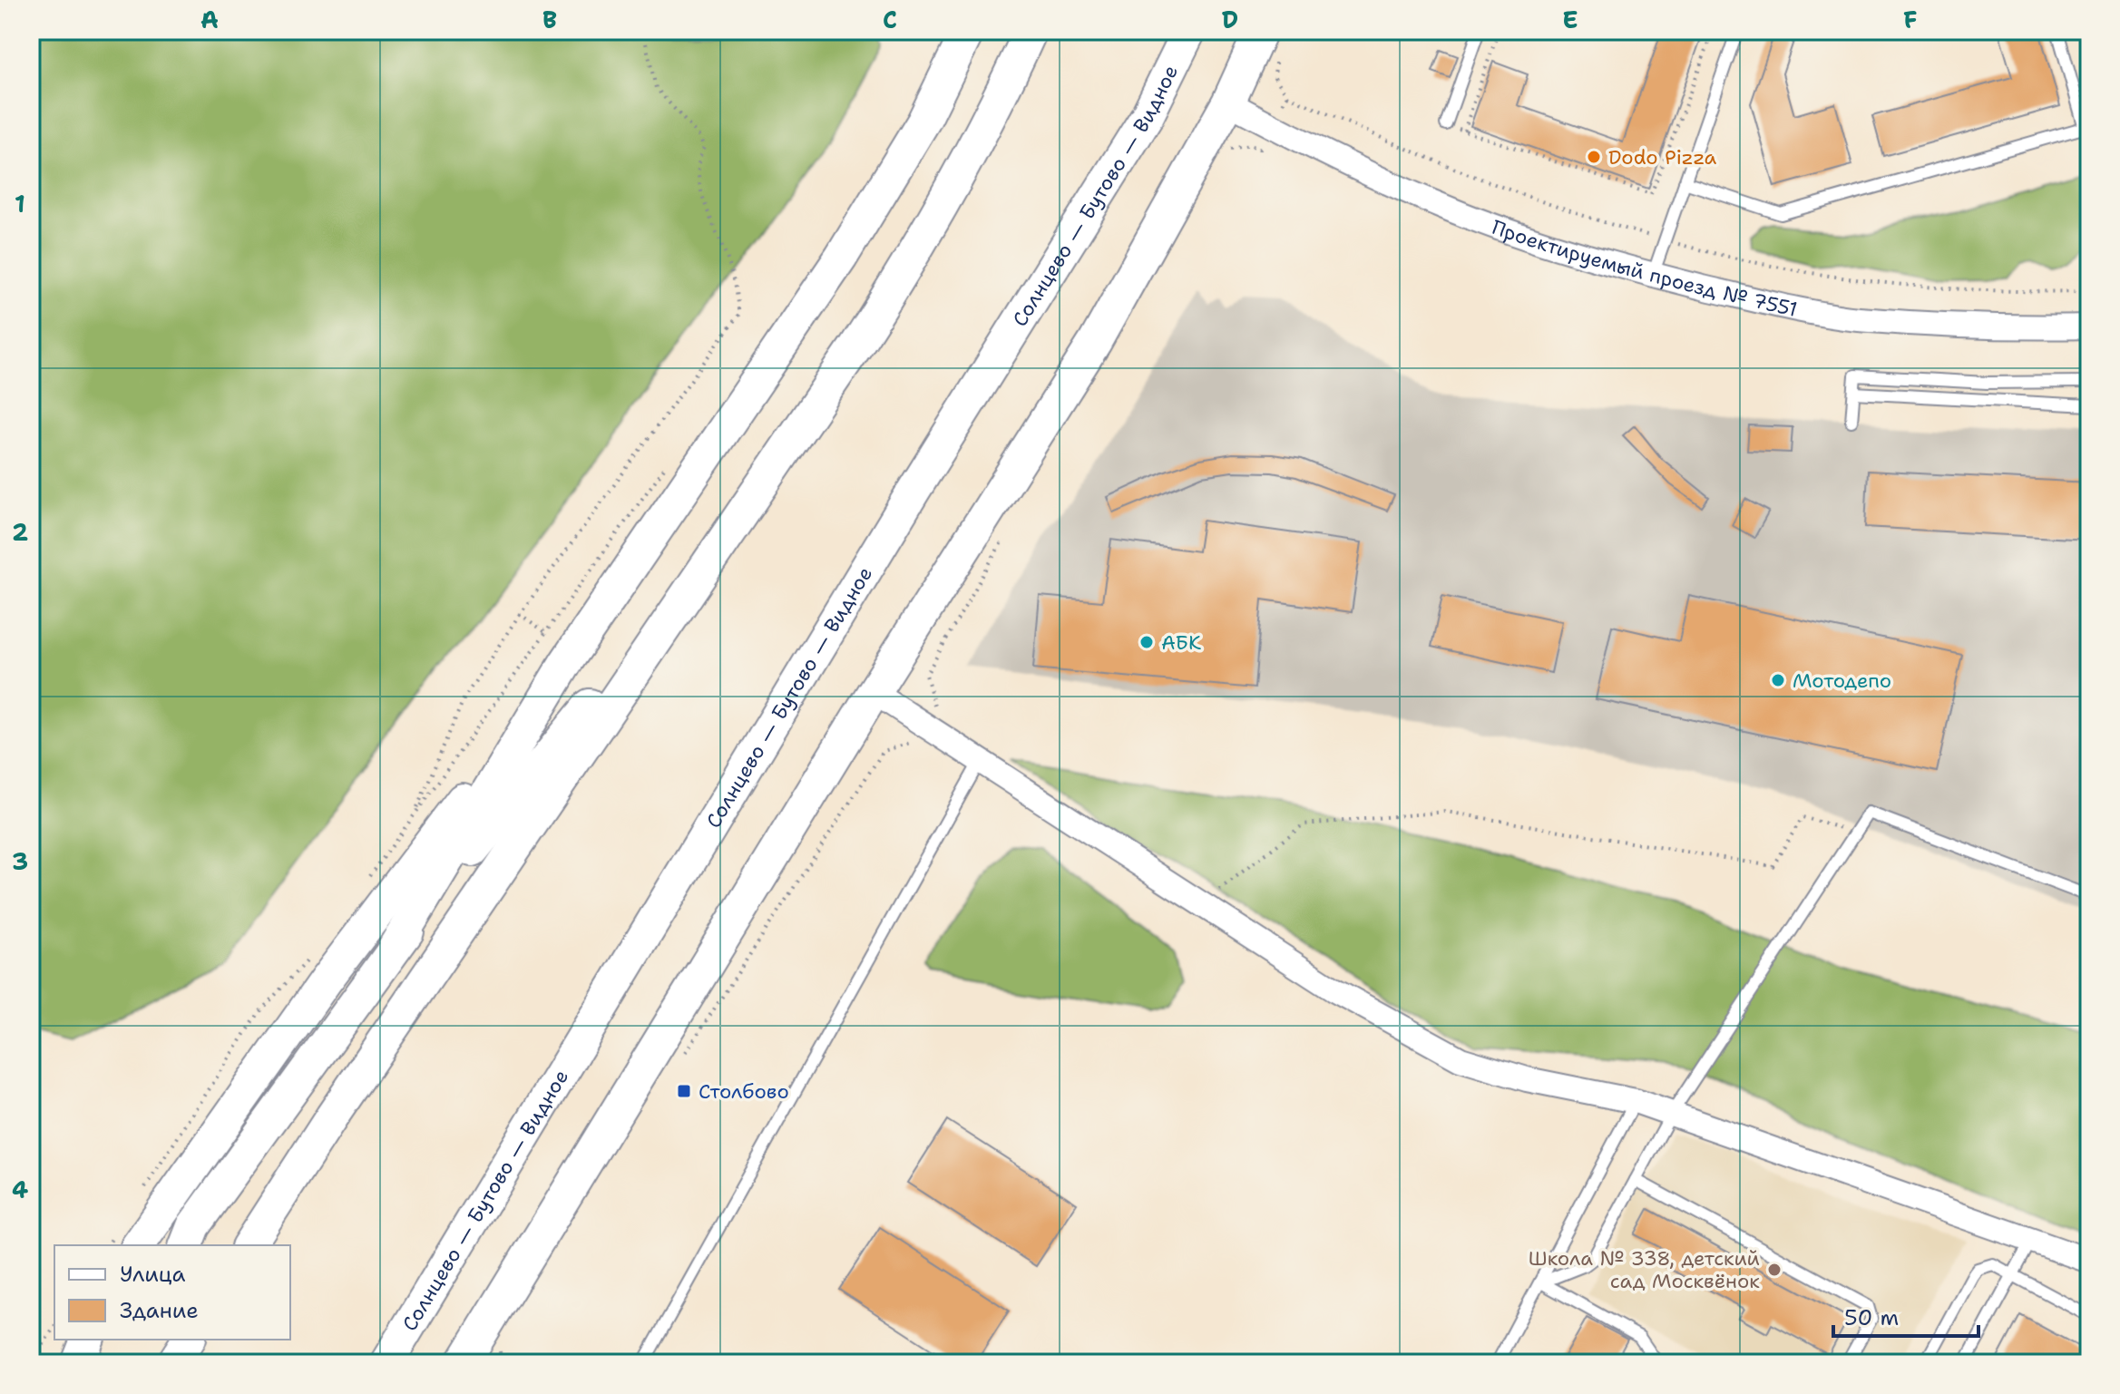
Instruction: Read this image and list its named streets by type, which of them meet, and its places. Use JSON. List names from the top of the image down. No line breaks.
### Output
{"streets":{"main road":["Солнцево — Бутово — Видное"],"street":["Проектируемый проезд № 7551"]},"places":{"other":["Dodo Pizza","АБК","Мотодепо","Школа № 338, детский сад Москвёнок"],"transit":["Столбово"]},"legend":["Улица","Здание"],"scale_bar":"50 m","grid":{"columns":["A","B","C","D","E","F"],"rows":["1","2","3","4"]}}
